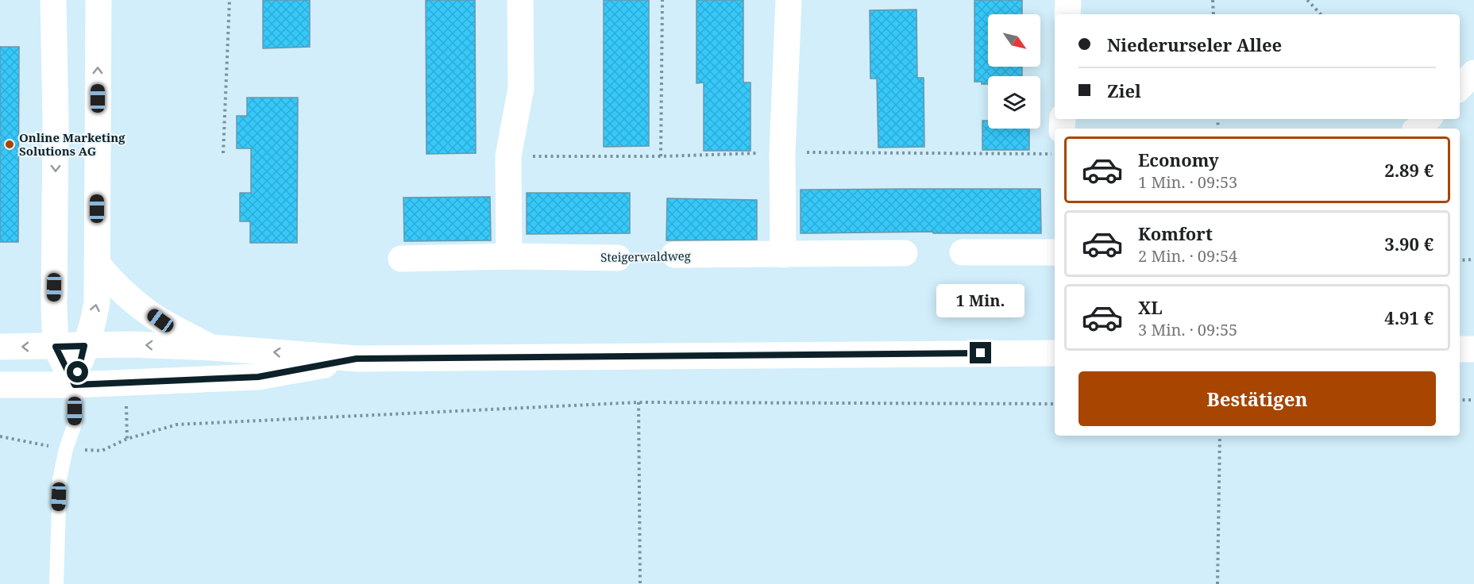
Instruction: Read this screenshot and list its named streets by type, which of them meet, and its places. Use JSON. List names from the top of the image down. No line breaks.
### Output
{"streets":{"street":["Steigerwaldweg"]},"places":["Online Marketing Solutions AG"],"north":"bottom right","page":{"banner":["Niederurseler Allee","Ziel"],"list":[{"name":"Economy","note":"1 Min. · 09:53","value":"2.89 €"},{"name":"Komfort","note":"2 Min. · 09:54","value":"3.90 €"},{"name":"XL","note":"3 Min. · 09:55","value":"4.91 €"}],"bubble":"1 Min.","buttons":"Bestätigen"}}
